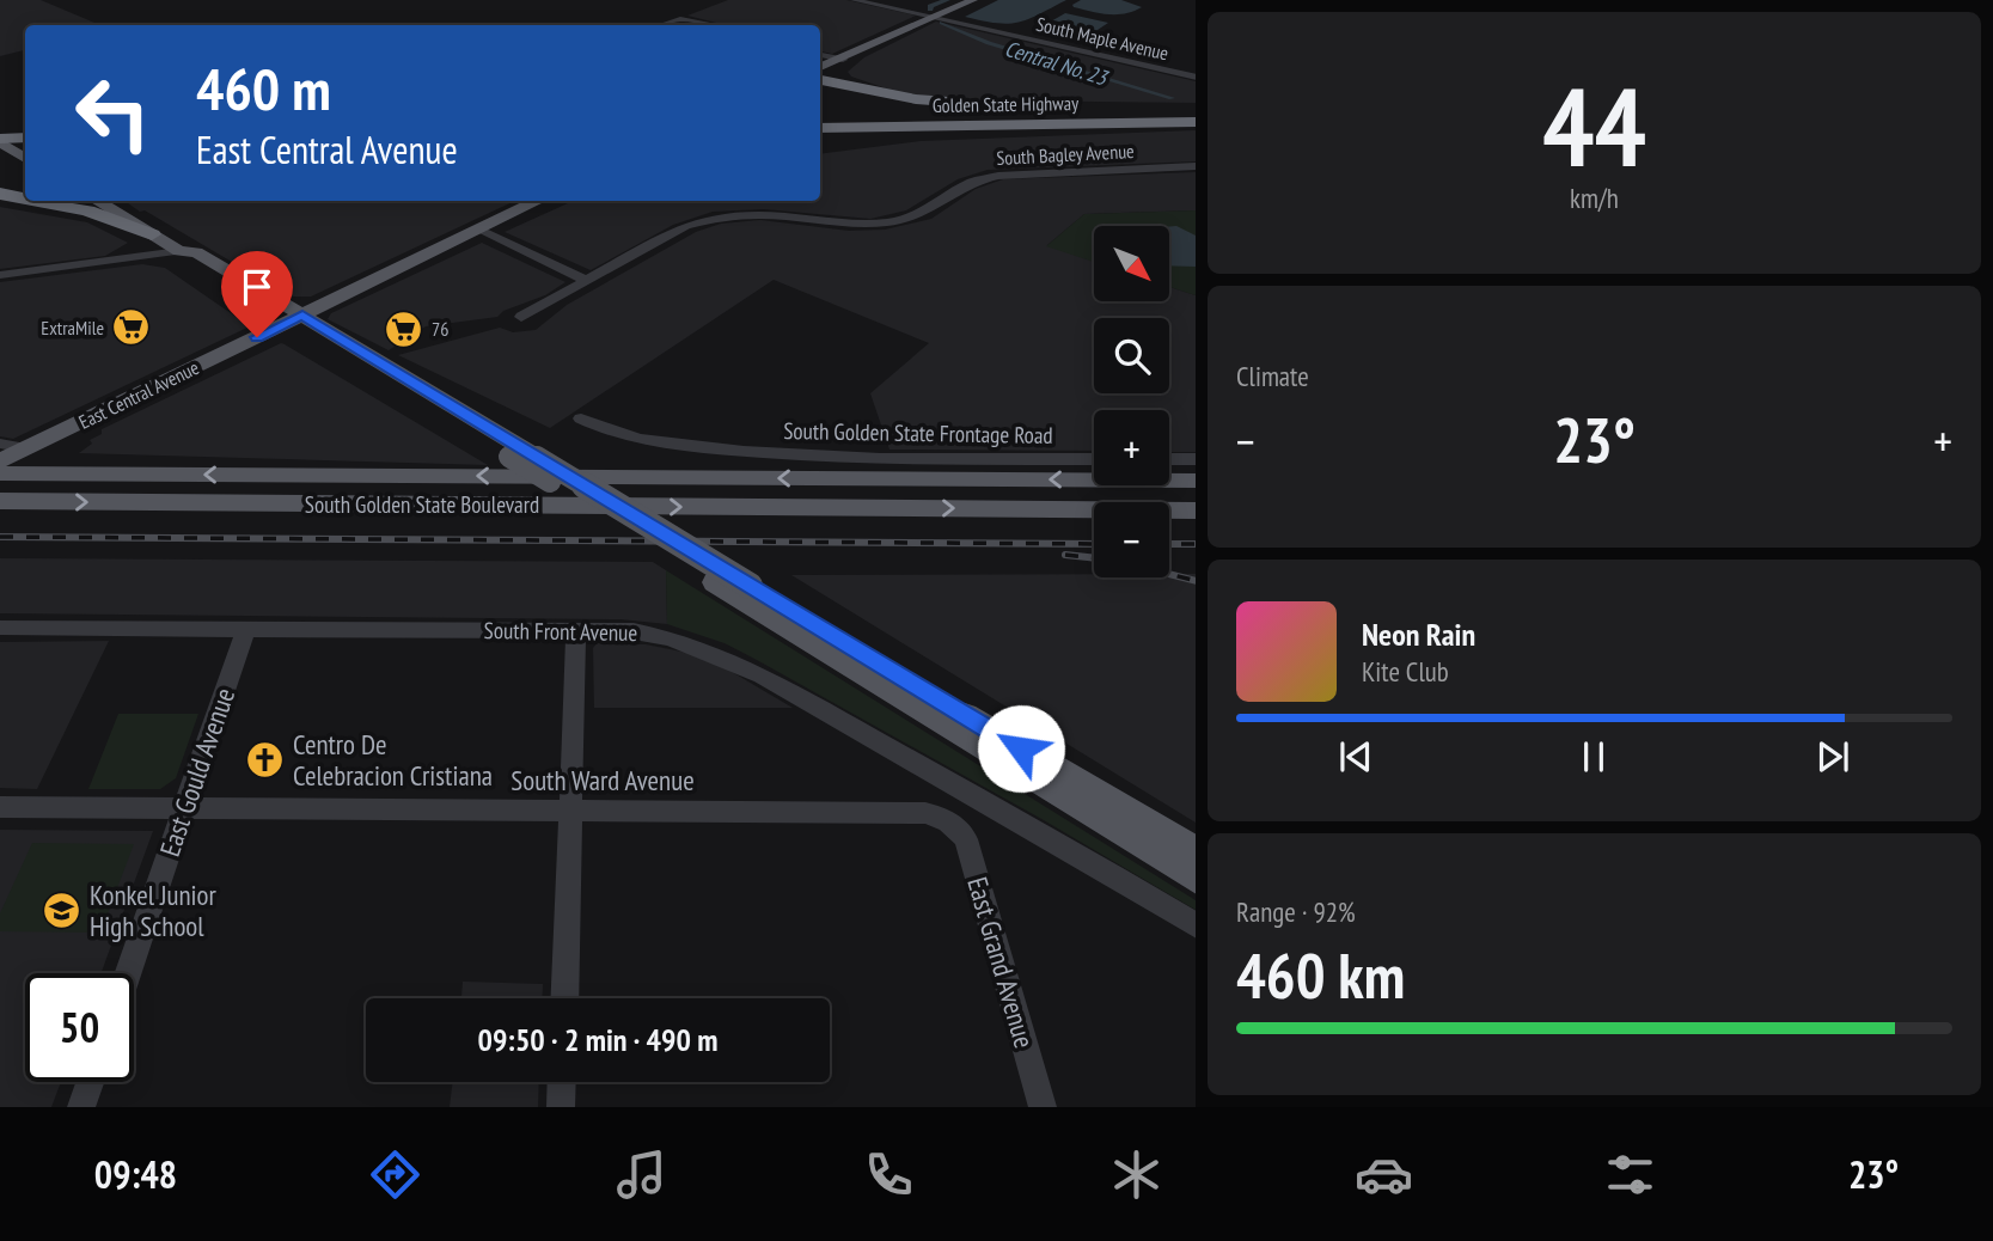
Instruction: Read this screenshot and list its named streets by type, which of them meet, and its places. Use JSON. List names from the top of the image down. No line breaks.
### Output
{"streets":{"highway":["Golden State Highway"],"main road":["East Central Avenue","South Golden State Boulevard"],"street":["South Maple Avenue","South Bagley Avenue","South Golden State Frontage Road","South Front Avenue","East Gould Avenue","South Ward Avenue","East Grand Avenue"]},"crossings":[["South Front Avenue","East Gould Avenue"],["East Gould Avenue","South Ward Avenue"],["South Ward Avenue","East Grand Avenue"]],"water":["Central No. 23"],"places":{"supermarket":["ExtraMile","76"],"church":["Centro De Celebracion Cristiana"],"school or university":["Konkel Junior High School"]},"north":"bottom right","page":{"tile":[["44","km/h"],"Climate",["Range · 92%","460 km"]],"turn":["460 m","East Central Avenue"],"map_buttons":["+","−"],"heat":["−","23°","+"],"song":["Neon Rain","Kite Club"],"limit":"50","trip":"09:50 · 2 min · 490 m","tabs":["09:48","23°"]}}
